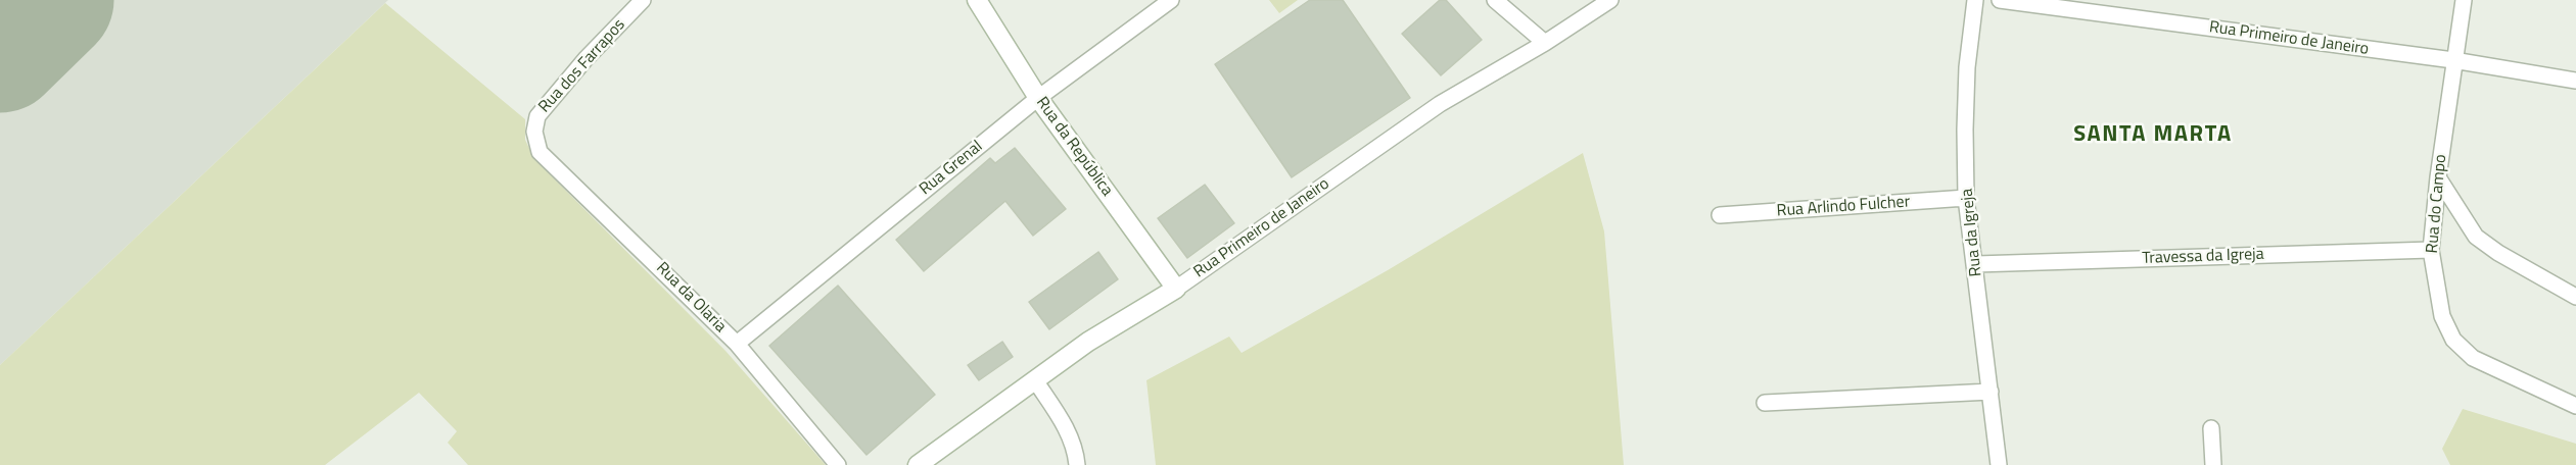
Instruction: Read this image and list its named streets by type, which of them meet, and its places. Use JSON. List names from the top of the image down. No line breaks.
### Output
{"streets":{"street":["Rua Primeiro de Janeiro","Rua dos Farrapos","Rua da República","Rua Grenal","Rua do Campo","Rua Arlindo Fulcher","Rua da Igreja","Travessa da Igreja","Rua da Olaria"]},"crossings":[["Rua Primeiro de Janeiro","Rua da República"],["Rua Primeiro de Janeiro","Rua do Campo"],["Rua dos Farrapos","Rua da Olaria"],["Rua da República","Rua Grenal"],["Rua Grenal","Rua da Olaria"],["Rua do Campo","Travessa da Igreja"],["Rua Arlindo Fulcher","Rua da Igreja"],["Rua da Igreja","Travessa da Igreja"]],"districts":["SANTA MARTA"]}
